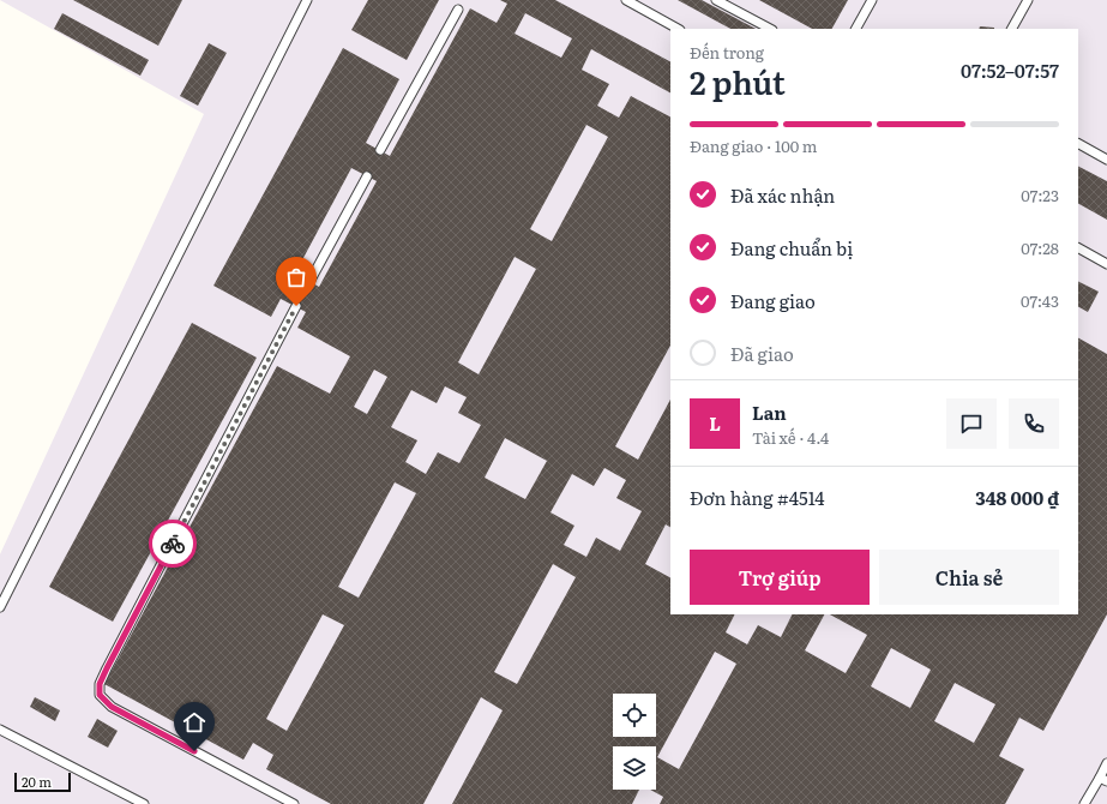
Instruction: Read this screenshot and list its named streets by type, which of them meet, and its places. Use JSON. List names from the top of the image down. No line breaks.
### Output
{"scale_bar":"20 m","page":{"heading":["2 phút","Đến trong","07:52–07:57"],"panel":["Lan","Tài xế · 4.4","Đơn hàng #4514","348 000 ₫"],"bar":"Đang giao · 100 m","list":[["Đã xác nhận","07:23"],["Đang chuẩn bị","07:28"],["Đang giao","07:43"],"Đã giao"],"round":"L","buttons":["Trợ giúp","Chia sẻ"],"scale":"20 m"}}
